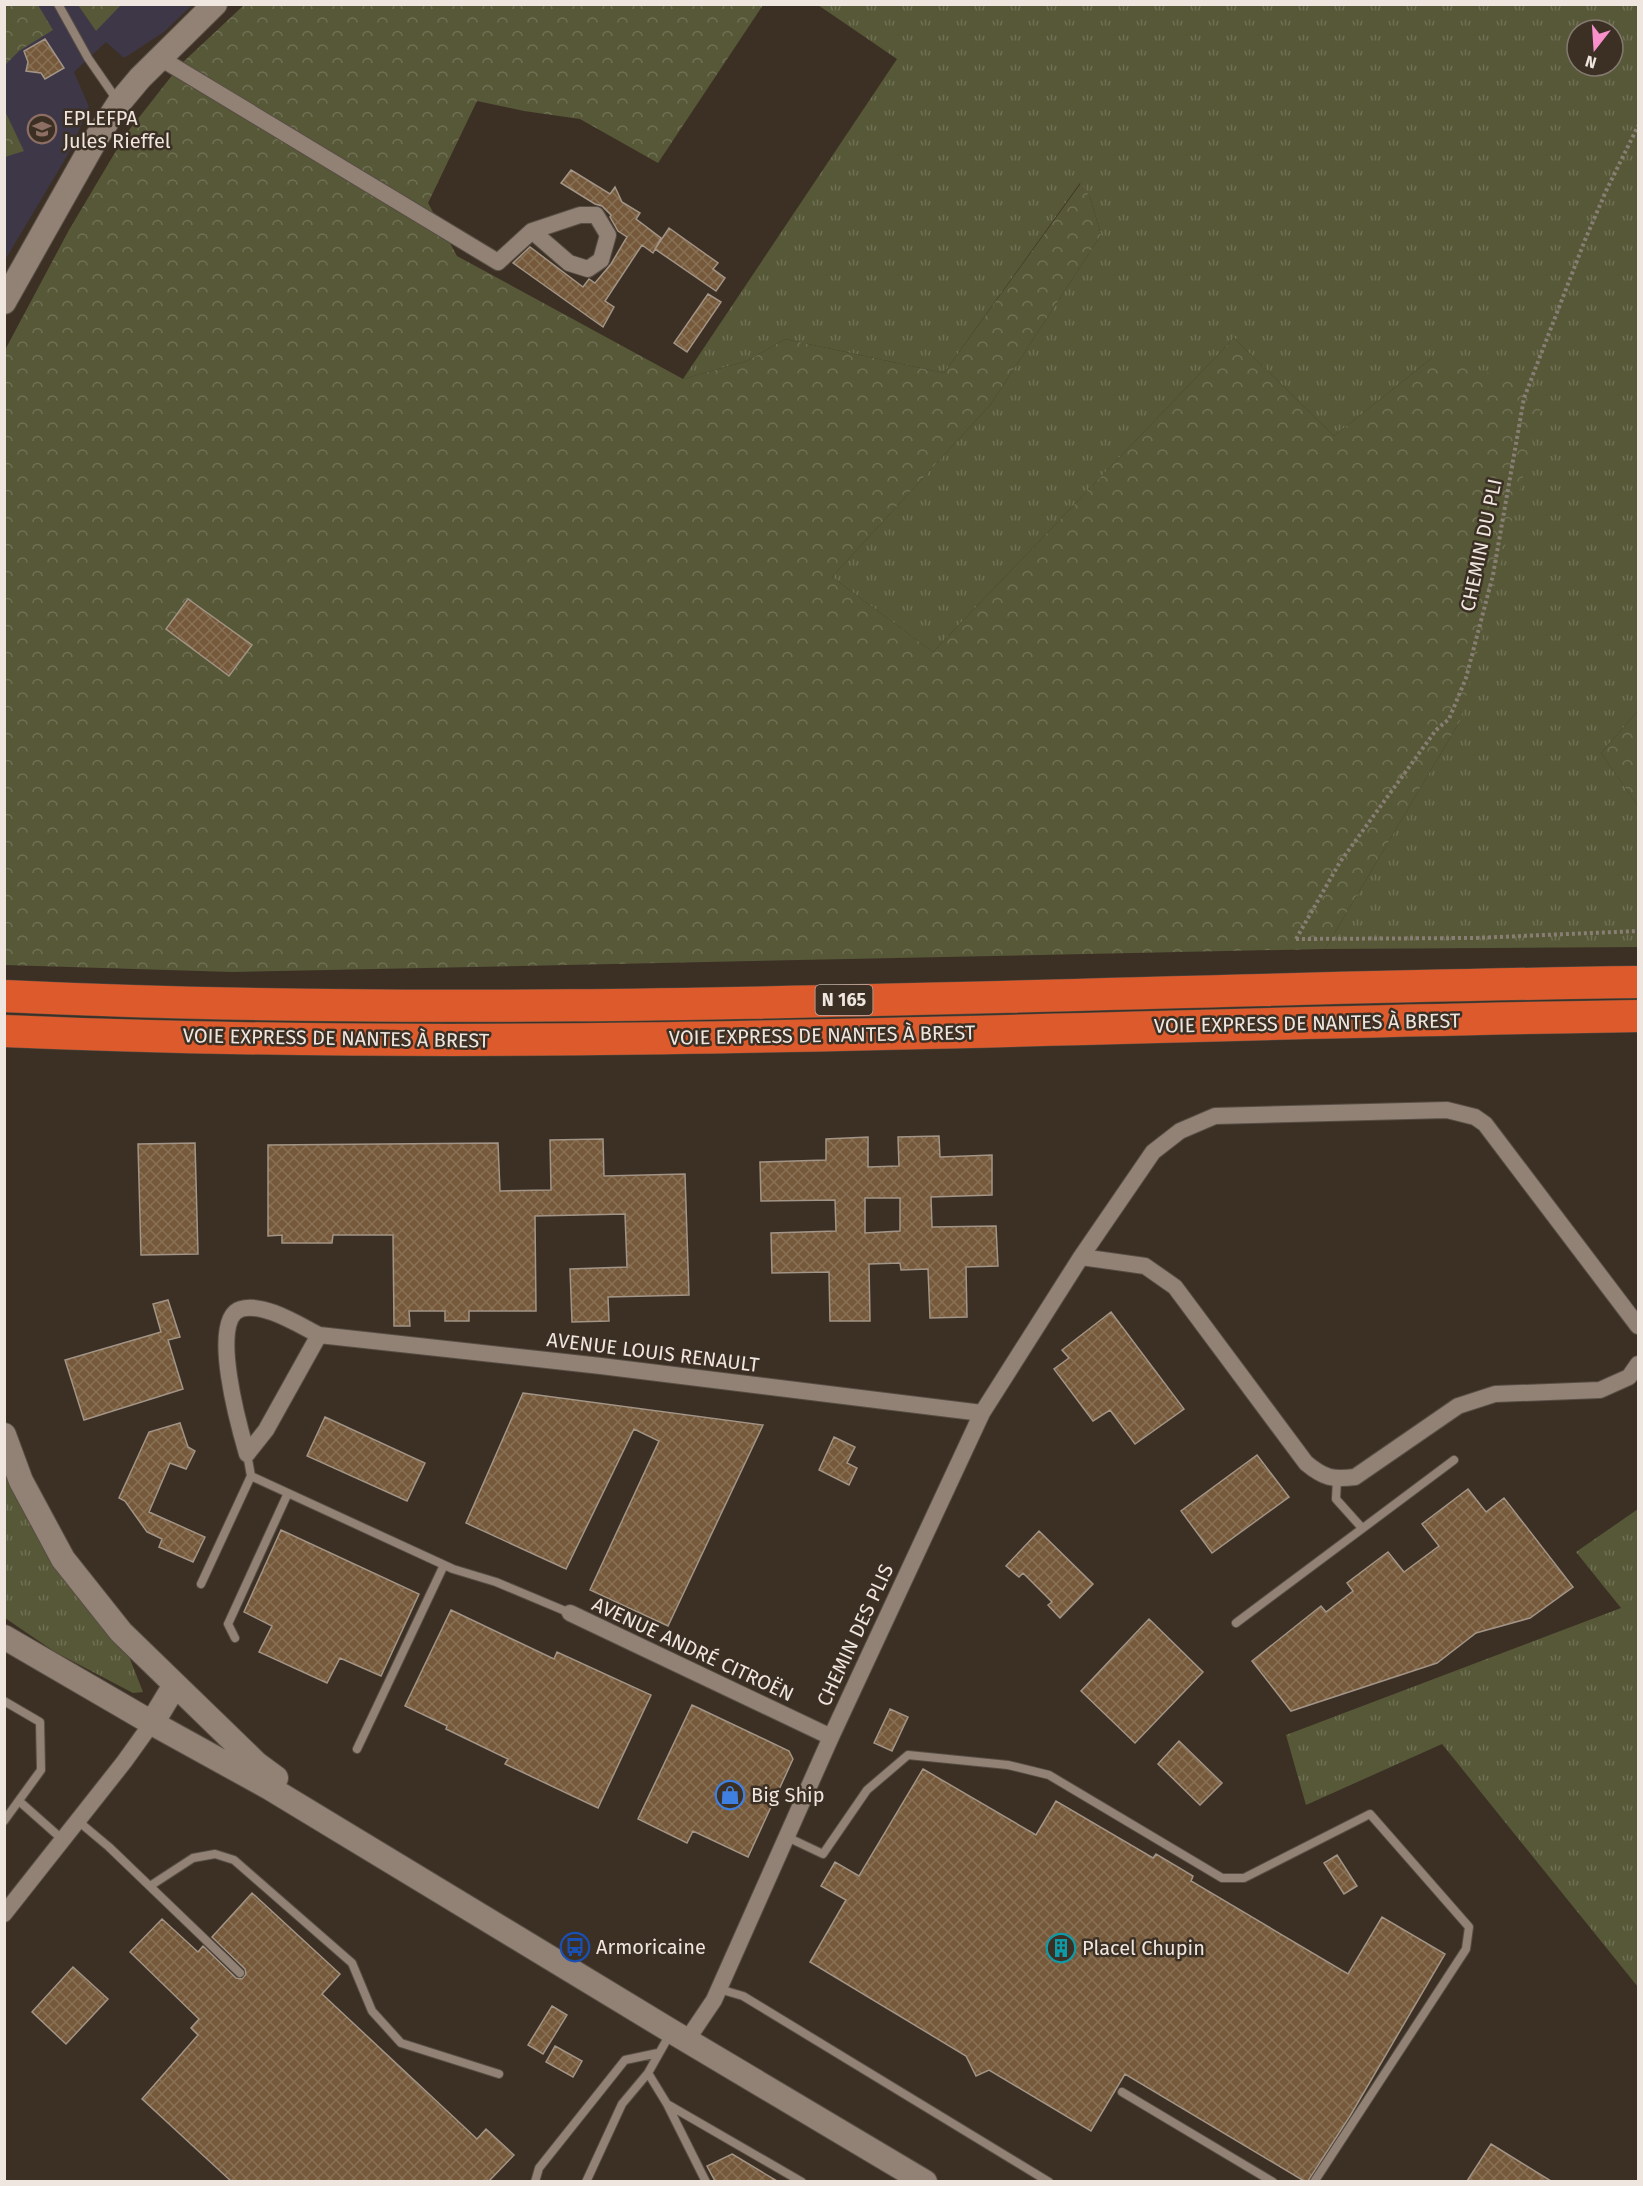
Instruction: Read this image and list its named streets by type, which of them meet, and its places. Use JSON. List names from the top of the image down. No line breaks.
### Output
{"streets":{"highway":["N 165","VOIE EXPRESS DE NANTES À BREST"],"street":["AVENUE LOUIS RENAULT","CHEMIN DES PLIS","AVENUE ANDRÉ CITROËN"],"path":["CHEMIN DU PLI"]},"crossings":[["AVENUE LOUIS RENAULT","CHEMIN DES PLIS"],["CHEMIN DES PLIS","AVENUE ANDRÉ CITROËN"]],"places":{"school or university":["EPLEFPA Jules Rieffel"],"shop":["Big Ship"],"bus stop":["Armoricaine"],"building":["Placel Chupin"]},"north":"bottom"}
